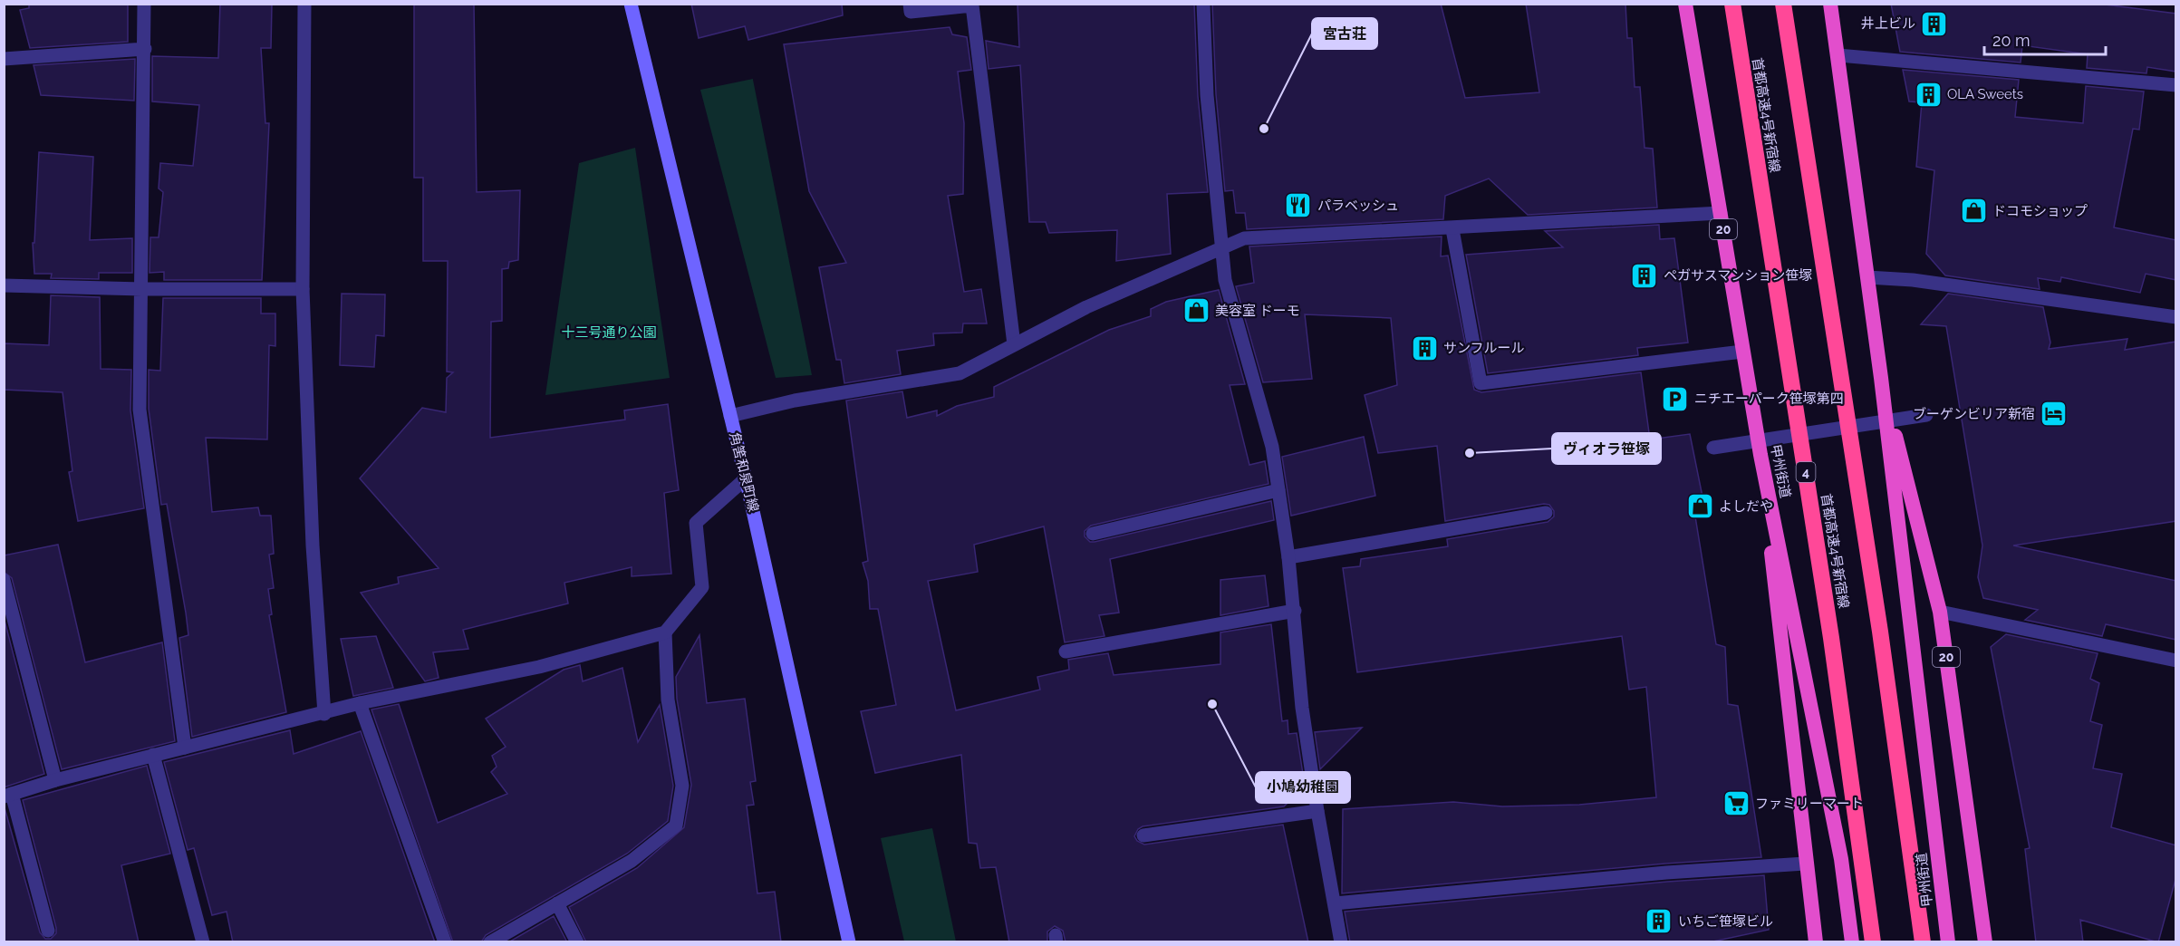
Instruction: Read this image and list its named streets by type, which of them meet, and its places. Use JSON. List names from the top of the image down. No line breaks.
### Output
{"streets":{"highway":["首都高速4号新宿線","20","甲州街道","4"],"main road":["角筈和泉町線"]},"crossings":[["20","甲州街道"]],"parks":["十三号通り公園"],"places":{"building":["井上ビル","OLA Sweets","ペガサスマンション笹塚","サンフルール","いちご笹塚ビル"],"other":["宮古荘","ヴィオラ笹塚","小鳩幼稚園"],"restaurant":["パラベッシュ"],"shop":["ドコモショップ","美容室 ドーモ","よしだや"],"parking":["ニチエーパーク笹塚第四"],"hotel":["ブーゲンビリア新宿"],"supermarket":["ファミリーマート"]},"scale_bar":"20 m"}
